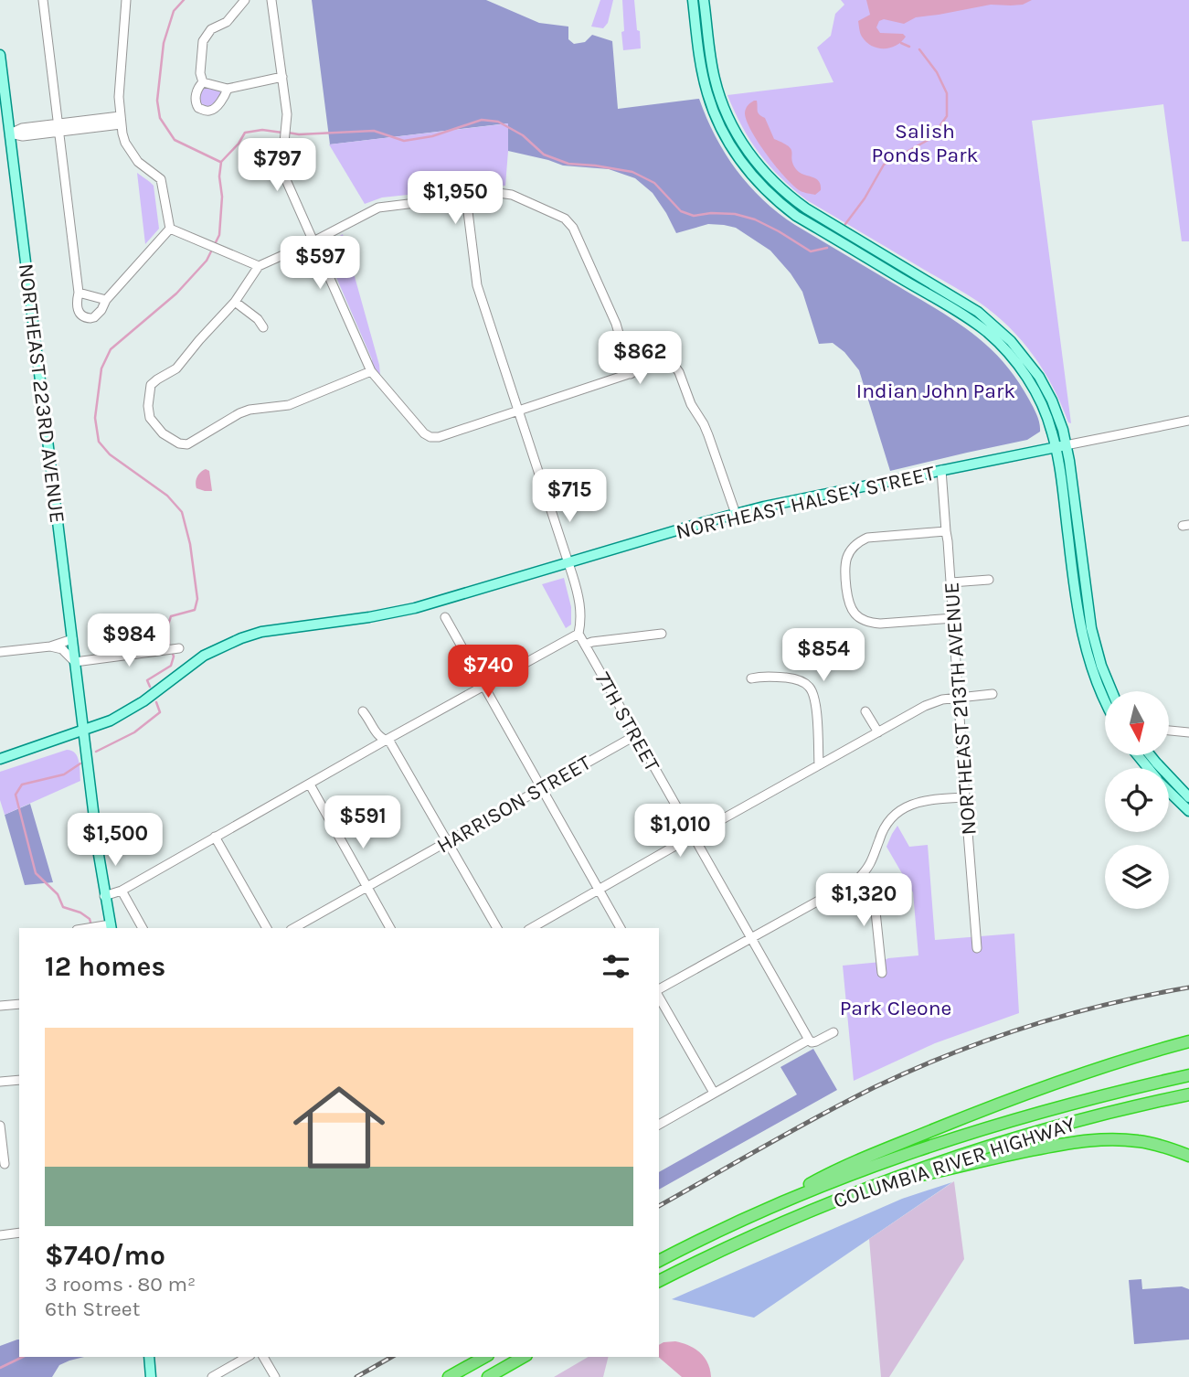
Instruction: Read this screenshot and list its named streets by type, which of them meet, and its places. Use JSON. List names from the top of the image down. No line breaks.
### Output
{"streets":{"highway":["COLUMBIA RIVER HIGHWAY"],"main road":["NORTHEAST 223RD AVENUE","NORTHEAST HALSEY STREET"],"street":["NORTHEAST 213TH AVENUE","7TH STREET","HARRISON STREET"]},"crossings":[["NORTHEAST 223RD AVENUE","NORTHEAST HALSEY STREET"],["NORTHEAST HALSEY STREET","NORTHEAST 213TH AVENUE"],["7TH STREET","HARRISON STREET"]],"parks":["Salish Ponds Park","Indian John Park","Park Cleone"],"north":"bottom","page":{"price":["$797","$1,950","$597","$862","$715","$984","$854","$740","$591","$1,010","$1,500","$1,320"],"heading":"12 homes","list":[{"name":"$740/mo","note":"3 rooms · 80 m² · 6th Street"}]}}
